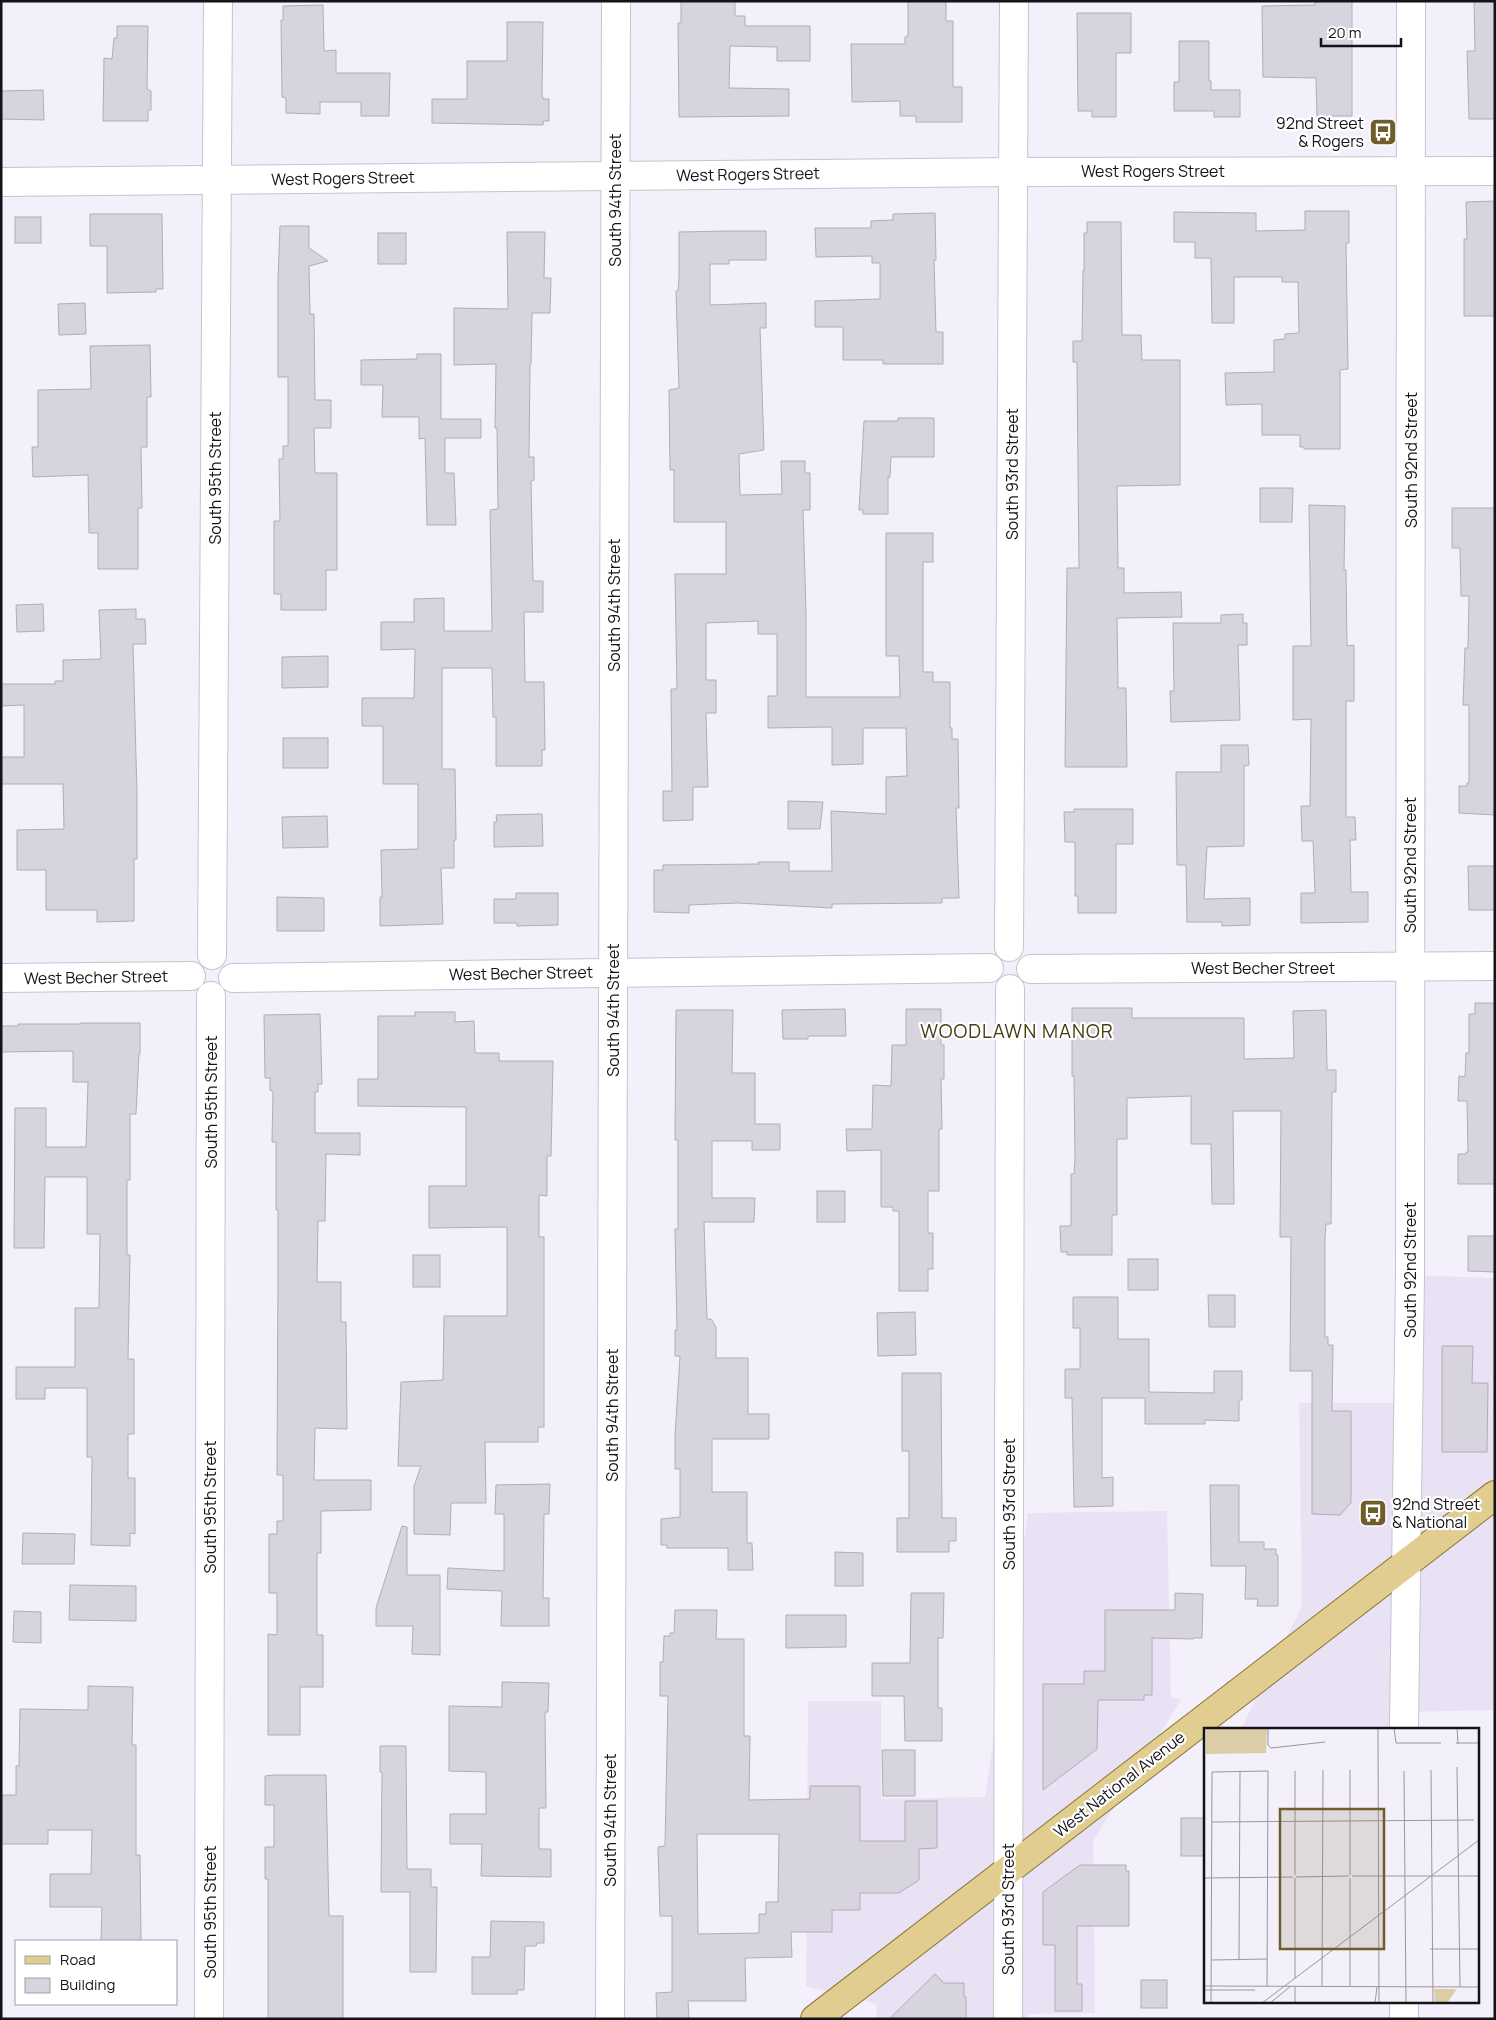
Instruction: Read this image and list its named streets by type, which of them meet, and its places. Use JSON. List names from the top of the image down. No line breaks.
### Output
{"streets":{"main road":["West National Avenue"],"street":["West Rogers Street","South 94th Street","South 92nd Street","South 93rd Street","South 95th Street","West Becher Street"]},"crossings":[["West Rogers Street","South 94th Street"],["West Rogers Street","South 92nd Street"],["West Rogers Street","South 93rd Street"],["West Rogers Street","South 95th Street"],["South 94th Street","West Becher Street"],["South 92nd Street","West Becher Street"],["South 92nd Street","West National Avenue"],["South 93rd Street","West Becher Street"],["South 93rd Street","West National Avenue"],["South 95th Street","West Becher Street"]],"districts":["WOODLAWN MANOR"],"places":{"bus stop":["92nd Street & Rogers","92nd Street & National"]},"legend":["Road","Building"],"scale_bar":"20 m"}
